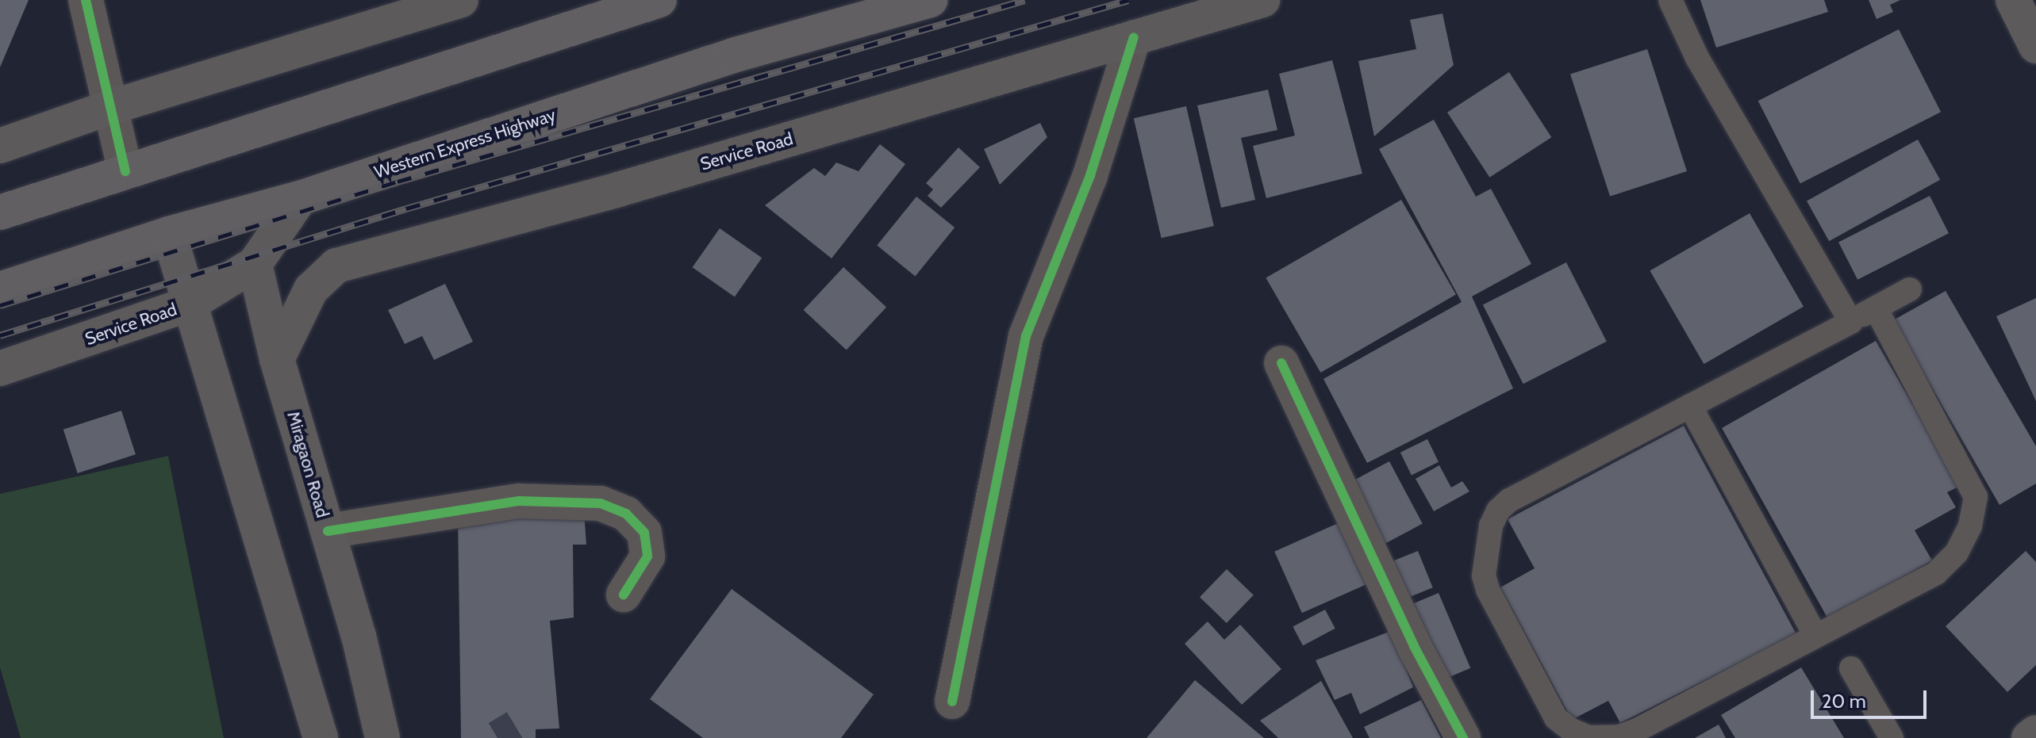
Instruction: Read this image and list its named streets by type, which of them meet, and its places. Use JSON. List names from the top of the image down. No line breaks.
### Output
{"streets":{"highway":["Western Express Highway"],"main road":["Service Road","Miragaon Road"]},"crossings":[["Service Road","Miragaon Road"]],"scale_bar":"20 m"}
